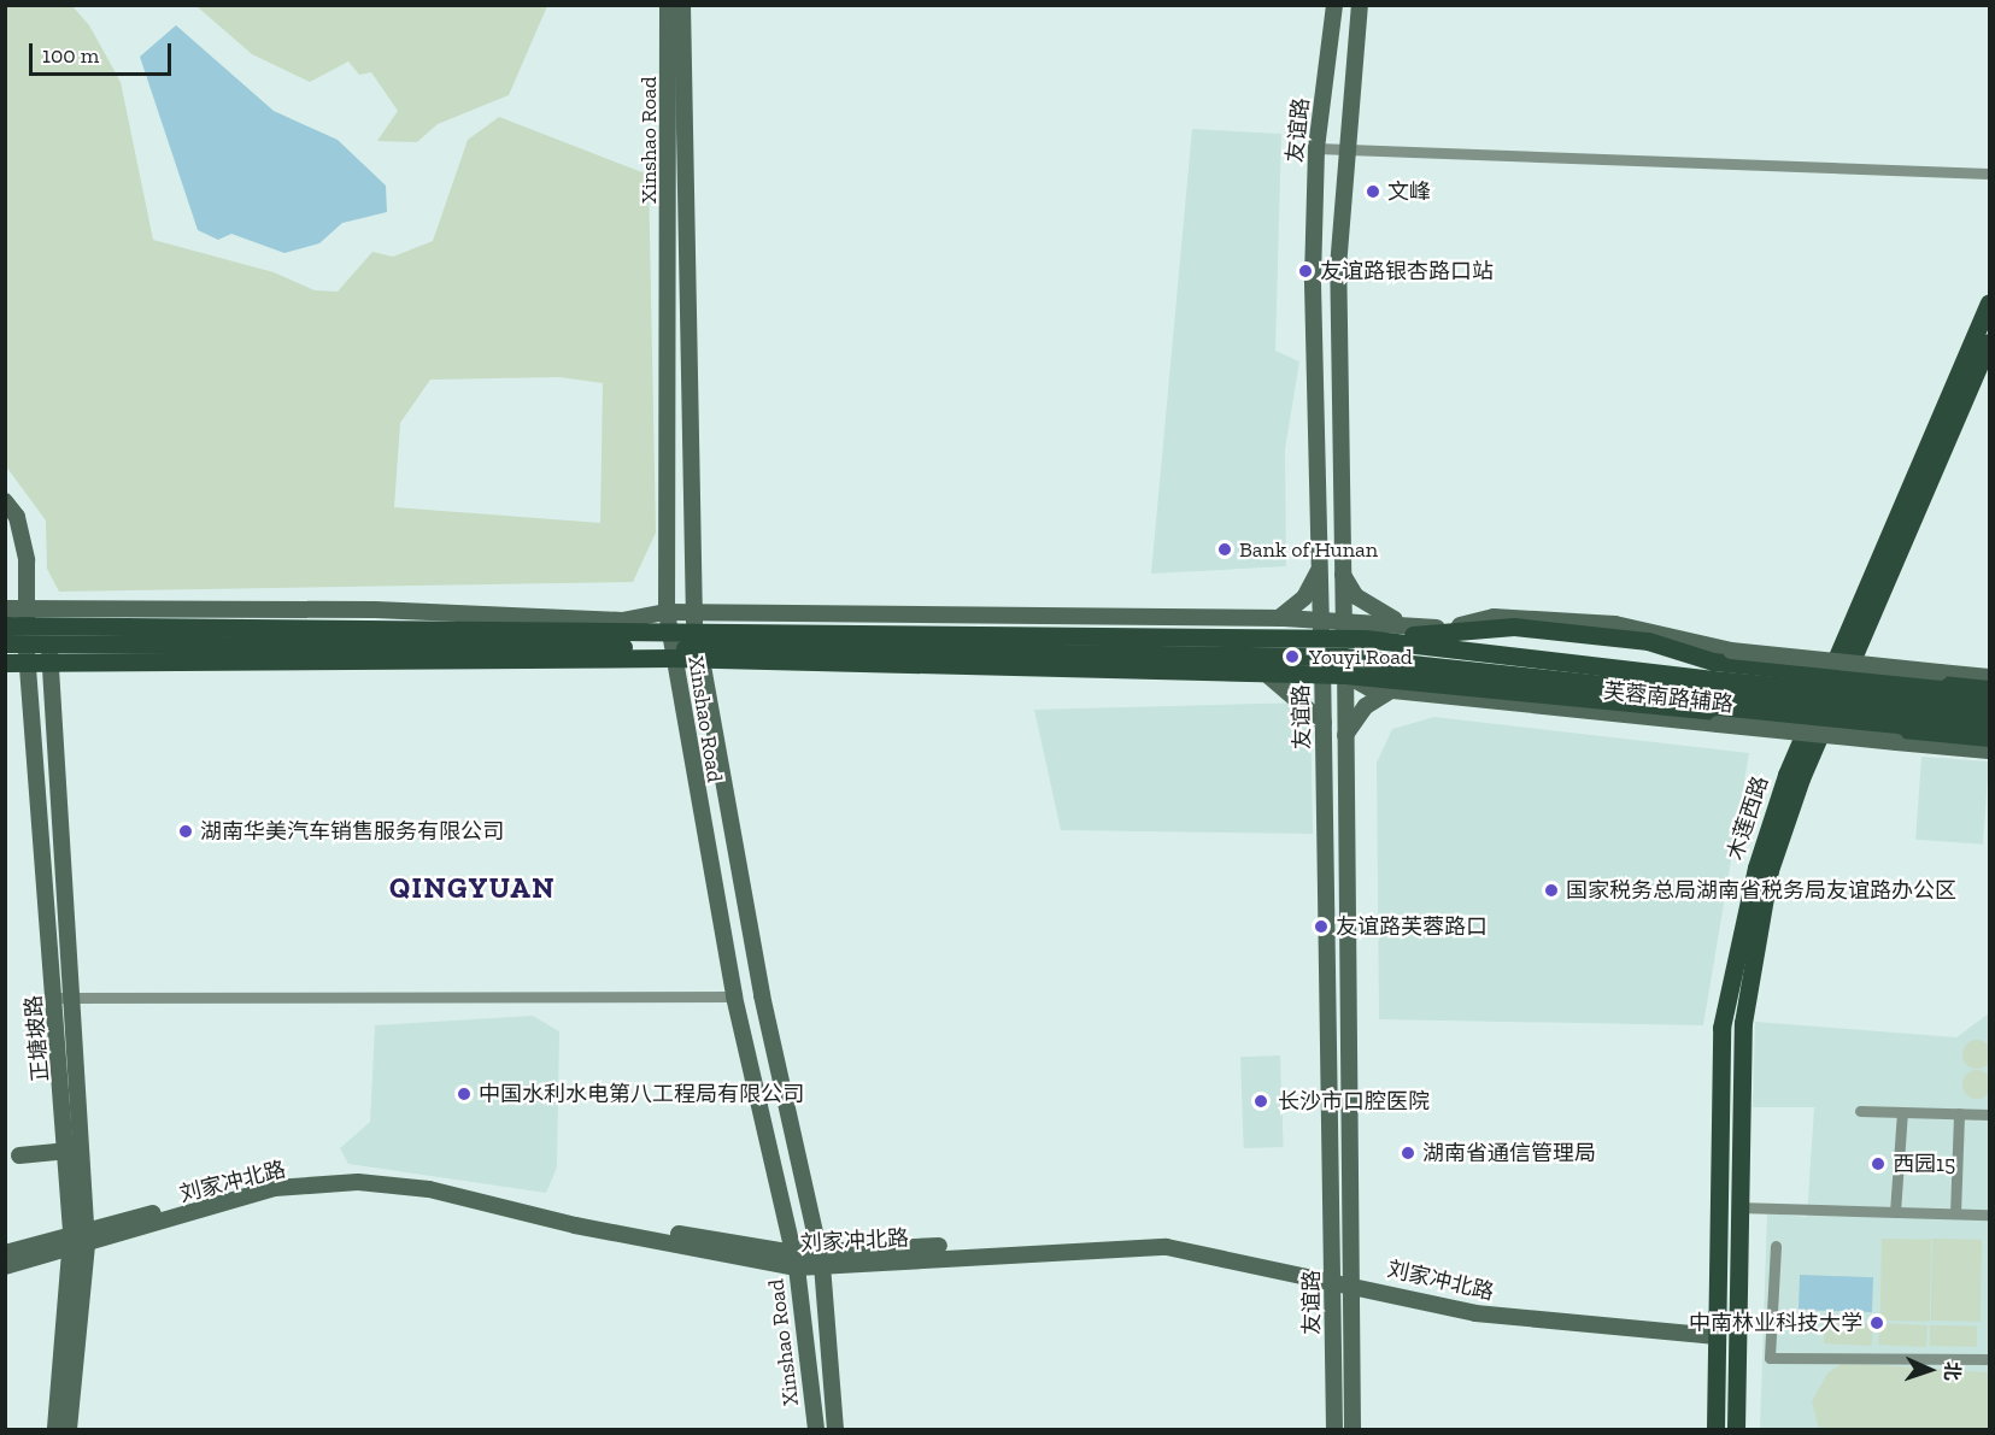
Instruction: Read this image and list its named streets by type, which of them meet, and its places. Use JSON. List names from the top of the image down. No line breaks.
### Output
{"streets":{"main road":["友谊路","Xinshao Road","芙蓉南路辅路","木莲西路","正塘坡路","刘家冲北路"]},"crossings":[["友谊路","芙蓉南路辅路"],["友谊路","刘家冲北路"],["Xinshao Road","刘家冲北路"],["木莲西路","刘家冲北路"],["正塘坡路","刘家冲北路"]],"districts":["QINGYUAN"],"places":["文峰","友谊路银杏路口站","Bank of Hunan","Youyi Road","湖南华美汽车销售服务有限公司","国家税务总局湖南省税务局友谊路办公区","友谊路芙蓉路口","中国水利水电第八工程局有限公司","长沙市口腔医院","湖南省通信管理局","西园15","中南林业科技大学"],"scale_bar":"100 m","north":"right"}
